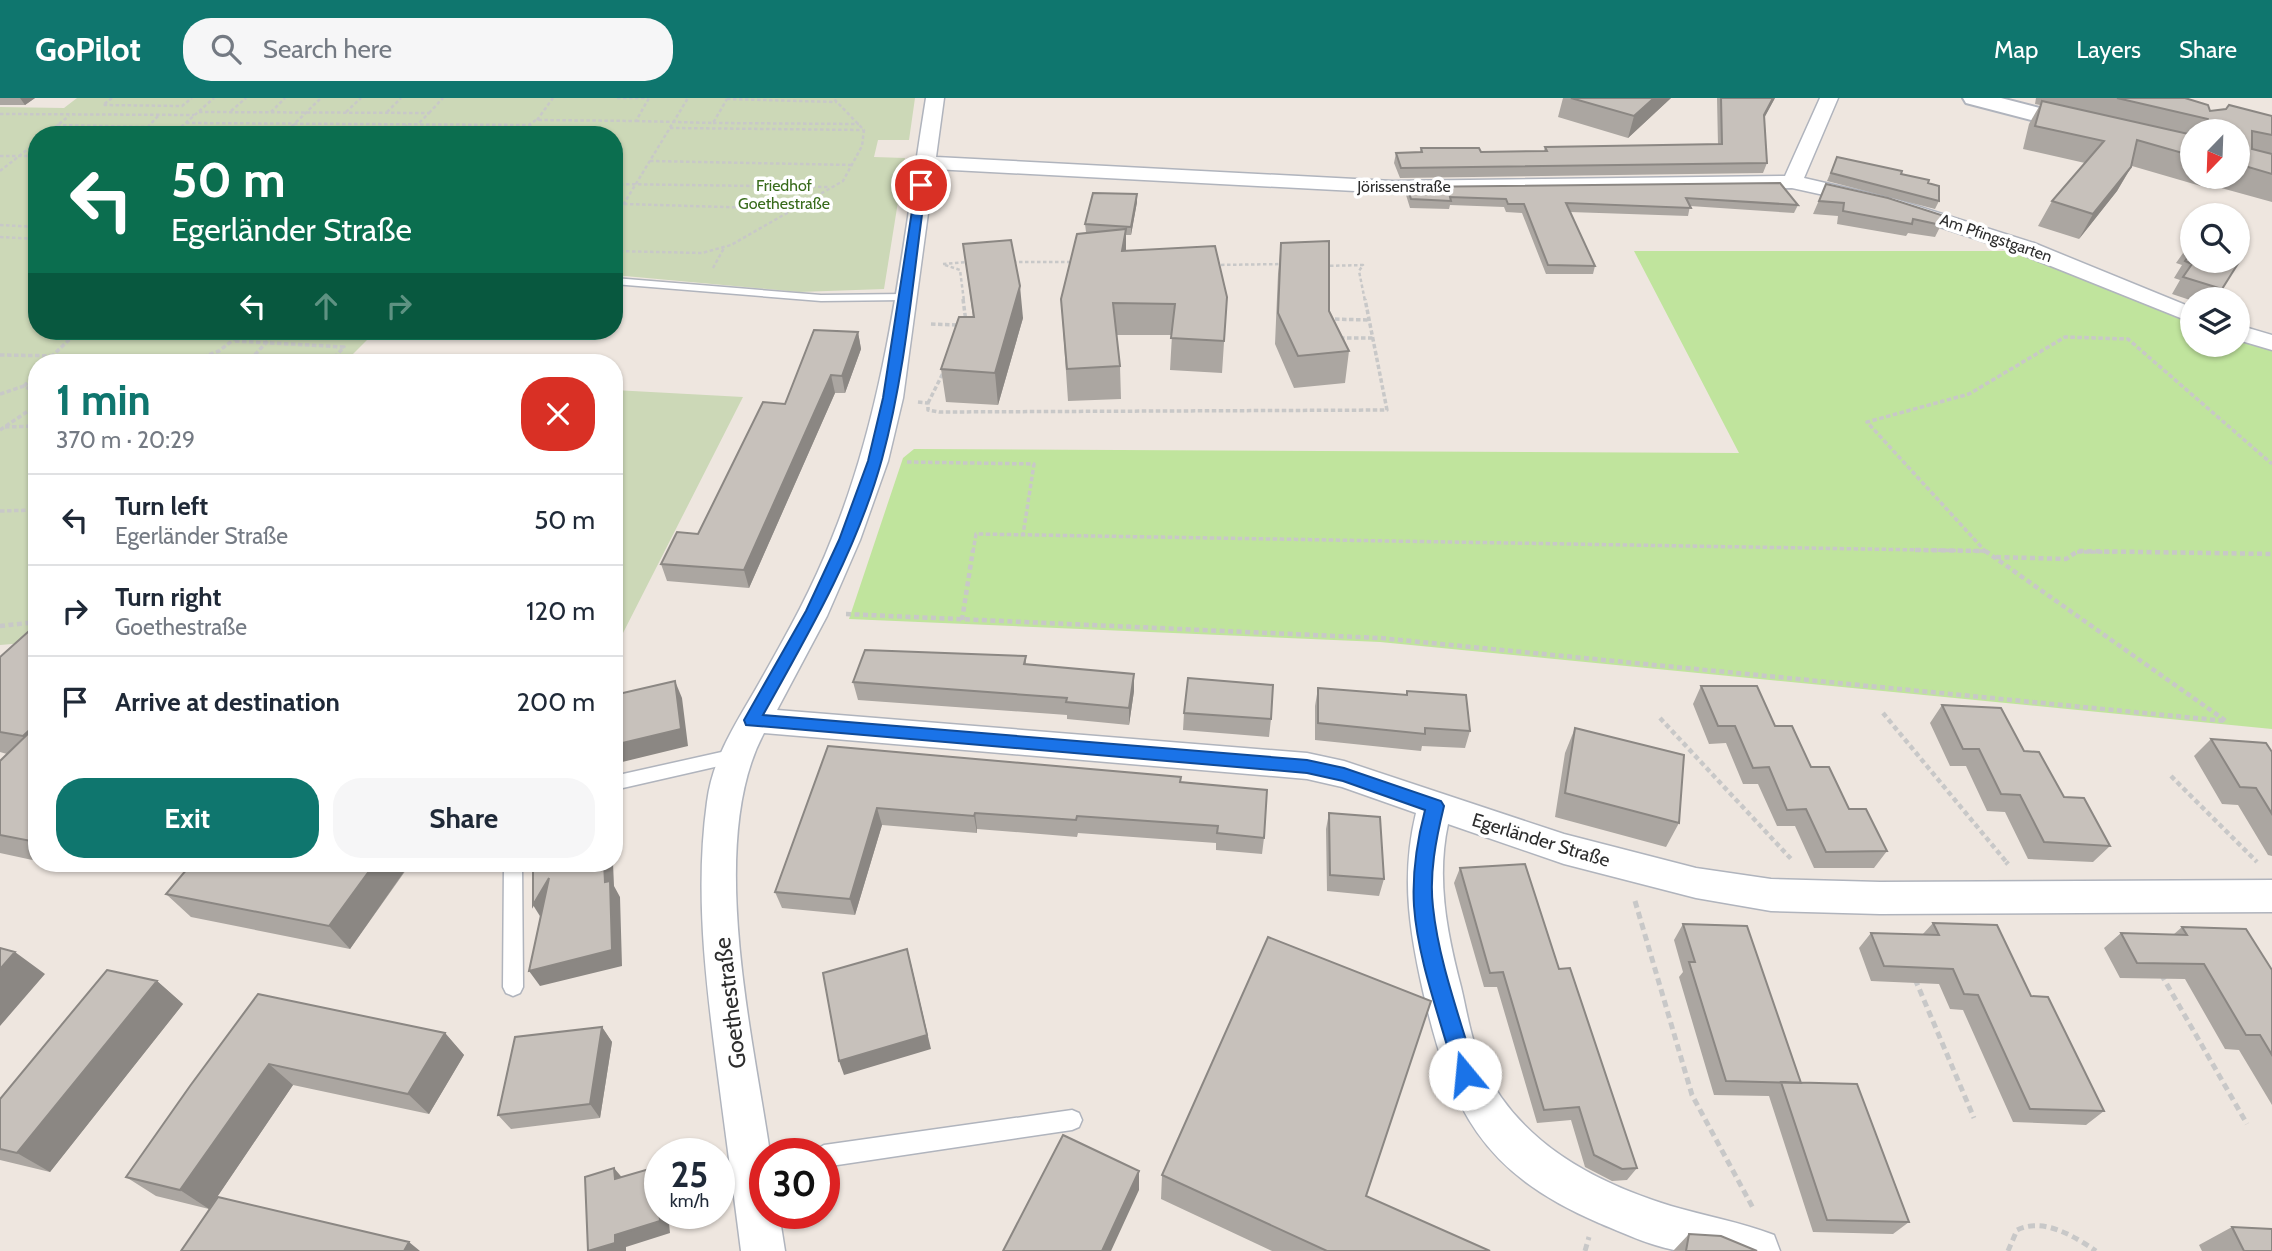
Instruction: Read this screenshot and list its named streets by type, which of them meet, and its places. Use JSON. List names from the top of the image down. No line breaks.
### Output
{"streets":{"street":["Jörissenstraße","Am Pfingstgarten","Egerländer Straße","Goethestraße"]},"crossings":[["Jörissenstraße","Am Pfingstgarten"],["Jörissenstraße","Goethestraße"],["Egerländer Straße","Goethestraße"]],"parks":["Friedhof Goethestraße"],"north":"bottom left","page":{"header":"GoPilot","search":"Search here","nav":["Map","Layers","Share"],"turn":["50 m","Egerländer Straße"],"heading":["1 min","370 m · 20:29"],"list":[{"name":"Turn left","note":"Egerländer Straße","value":"50 m"},{"name":"Turn right","note":"Goethestraße","value":"120 m"},{"name":"Arrive at destination","value":"200 m"}],"buttons":["Exit","Share"],"speed":"25 km/h","limit":"30"}}
